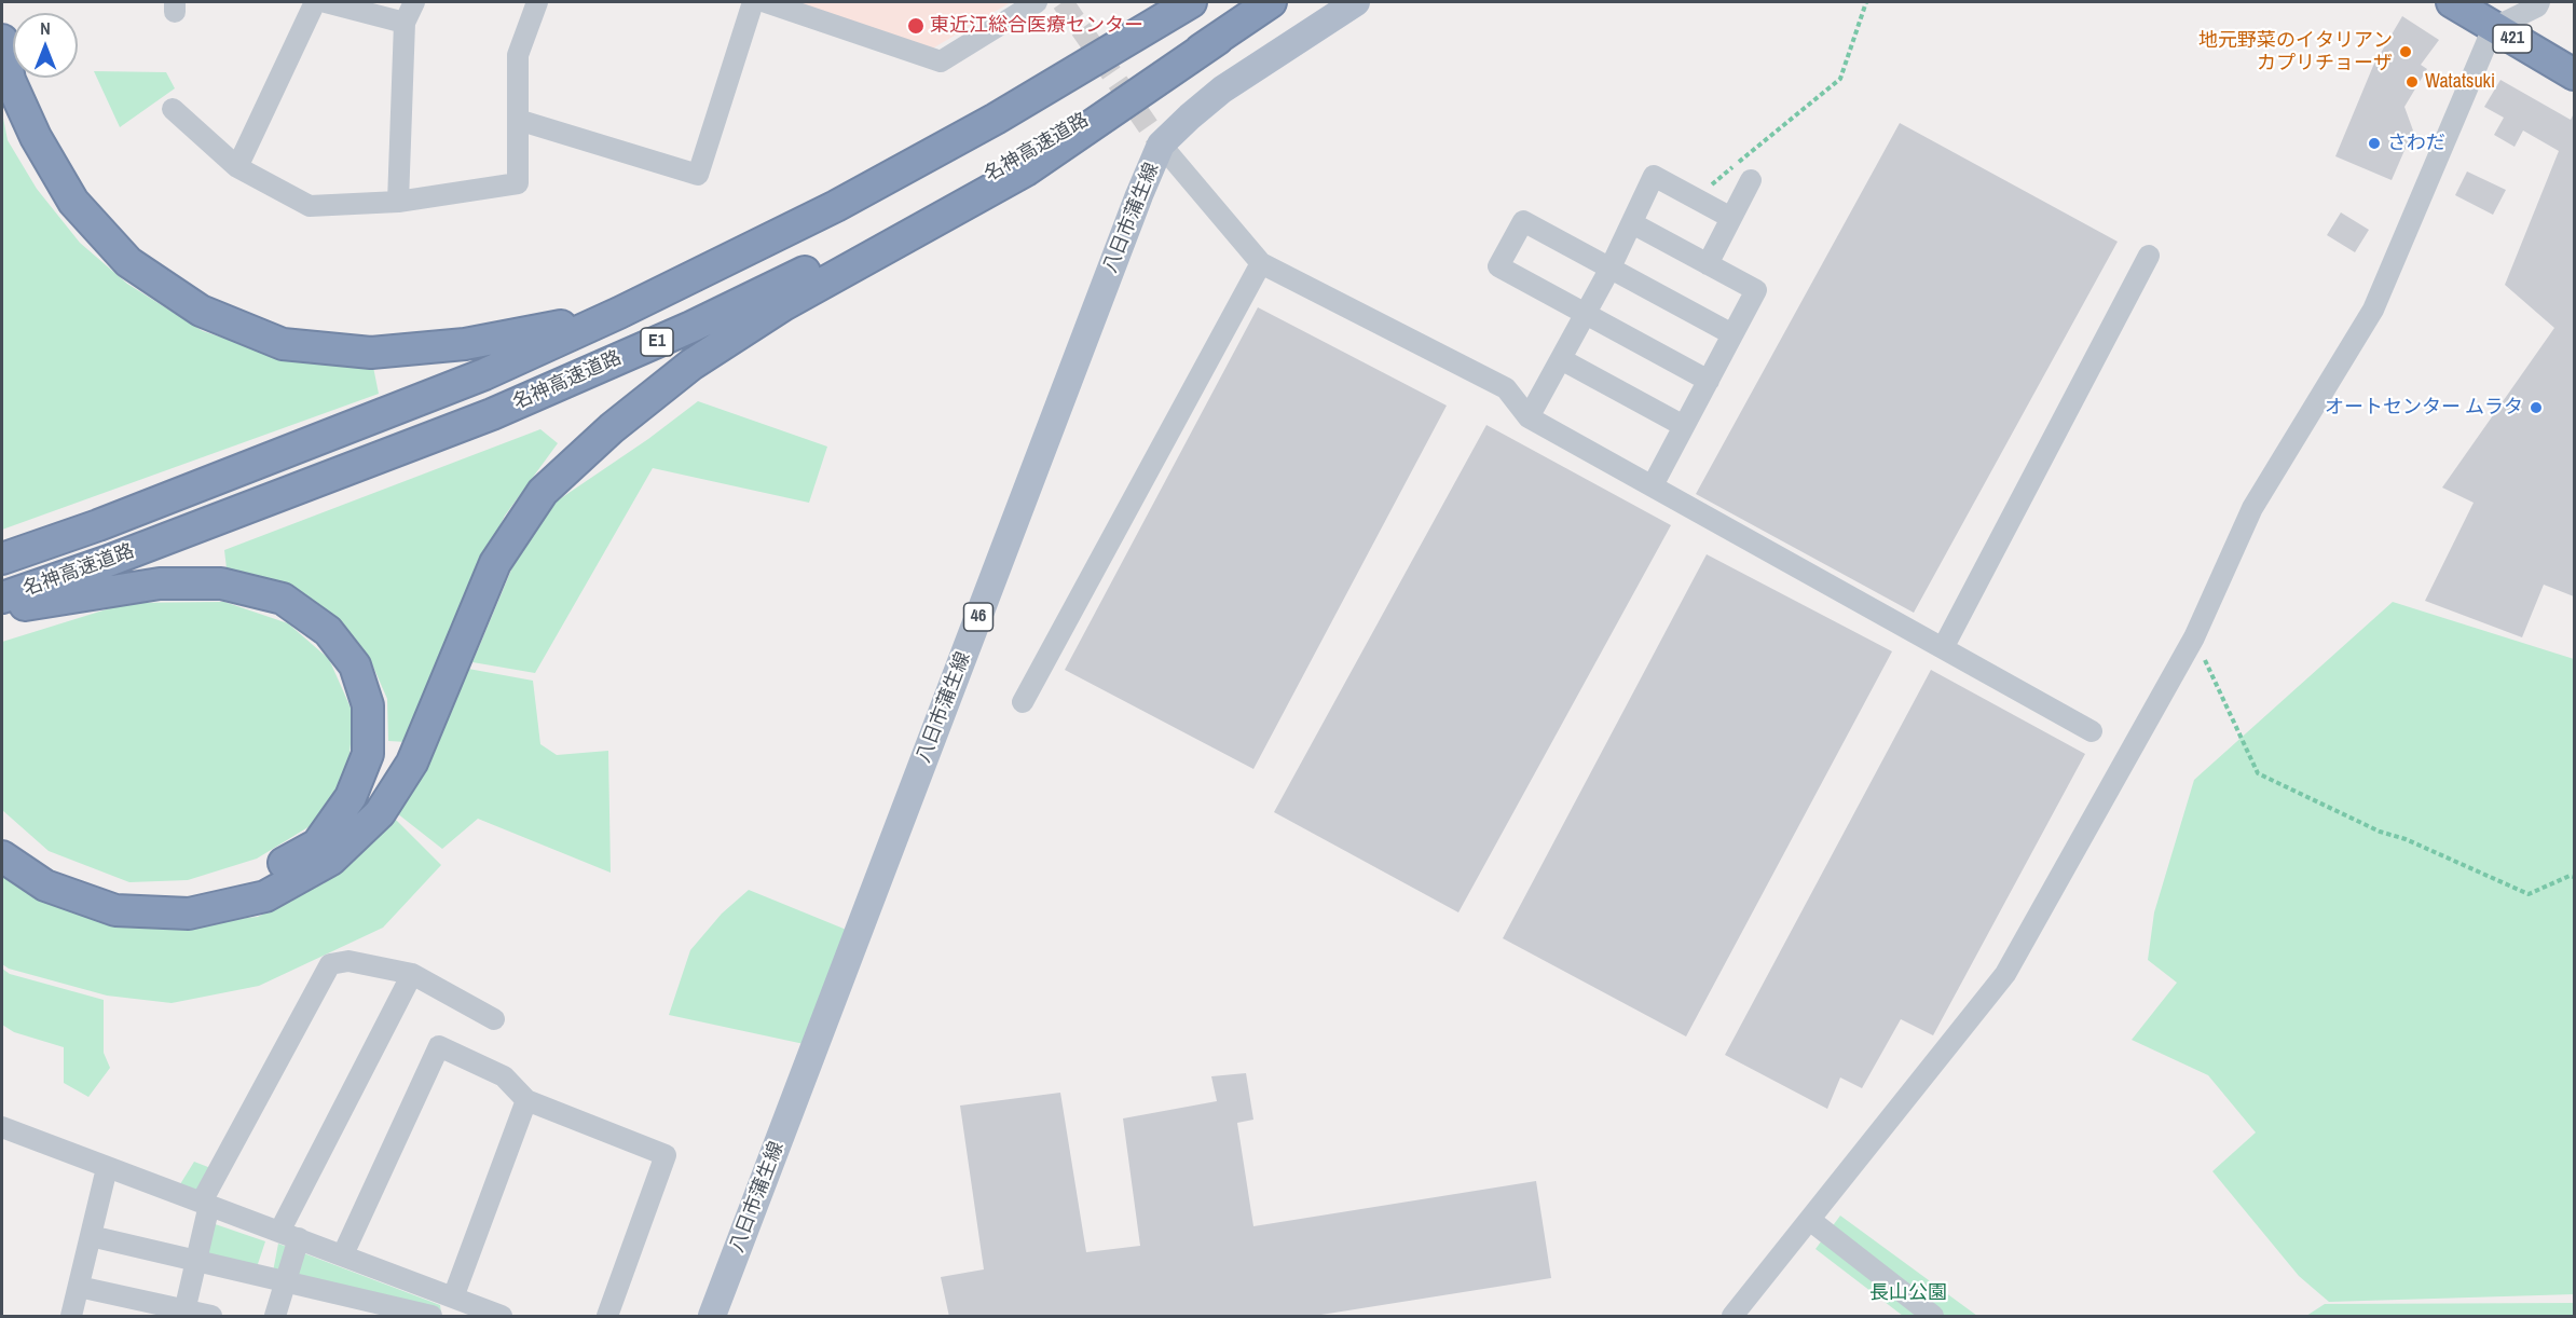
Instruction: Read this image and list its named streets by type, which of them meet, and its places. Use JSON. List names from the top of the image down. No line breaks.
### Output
{"streets":{"highway":["421","名神高速道路","E1"],"main road":["八日市蒲生線","46"]},"parks":["長山公園"],"places":["東近江総合医療センター","地元野菜のイタリアン カプリチョーザ","Watatsuki","さわだ","オートセンター ムラタ"],"north":"top"}
